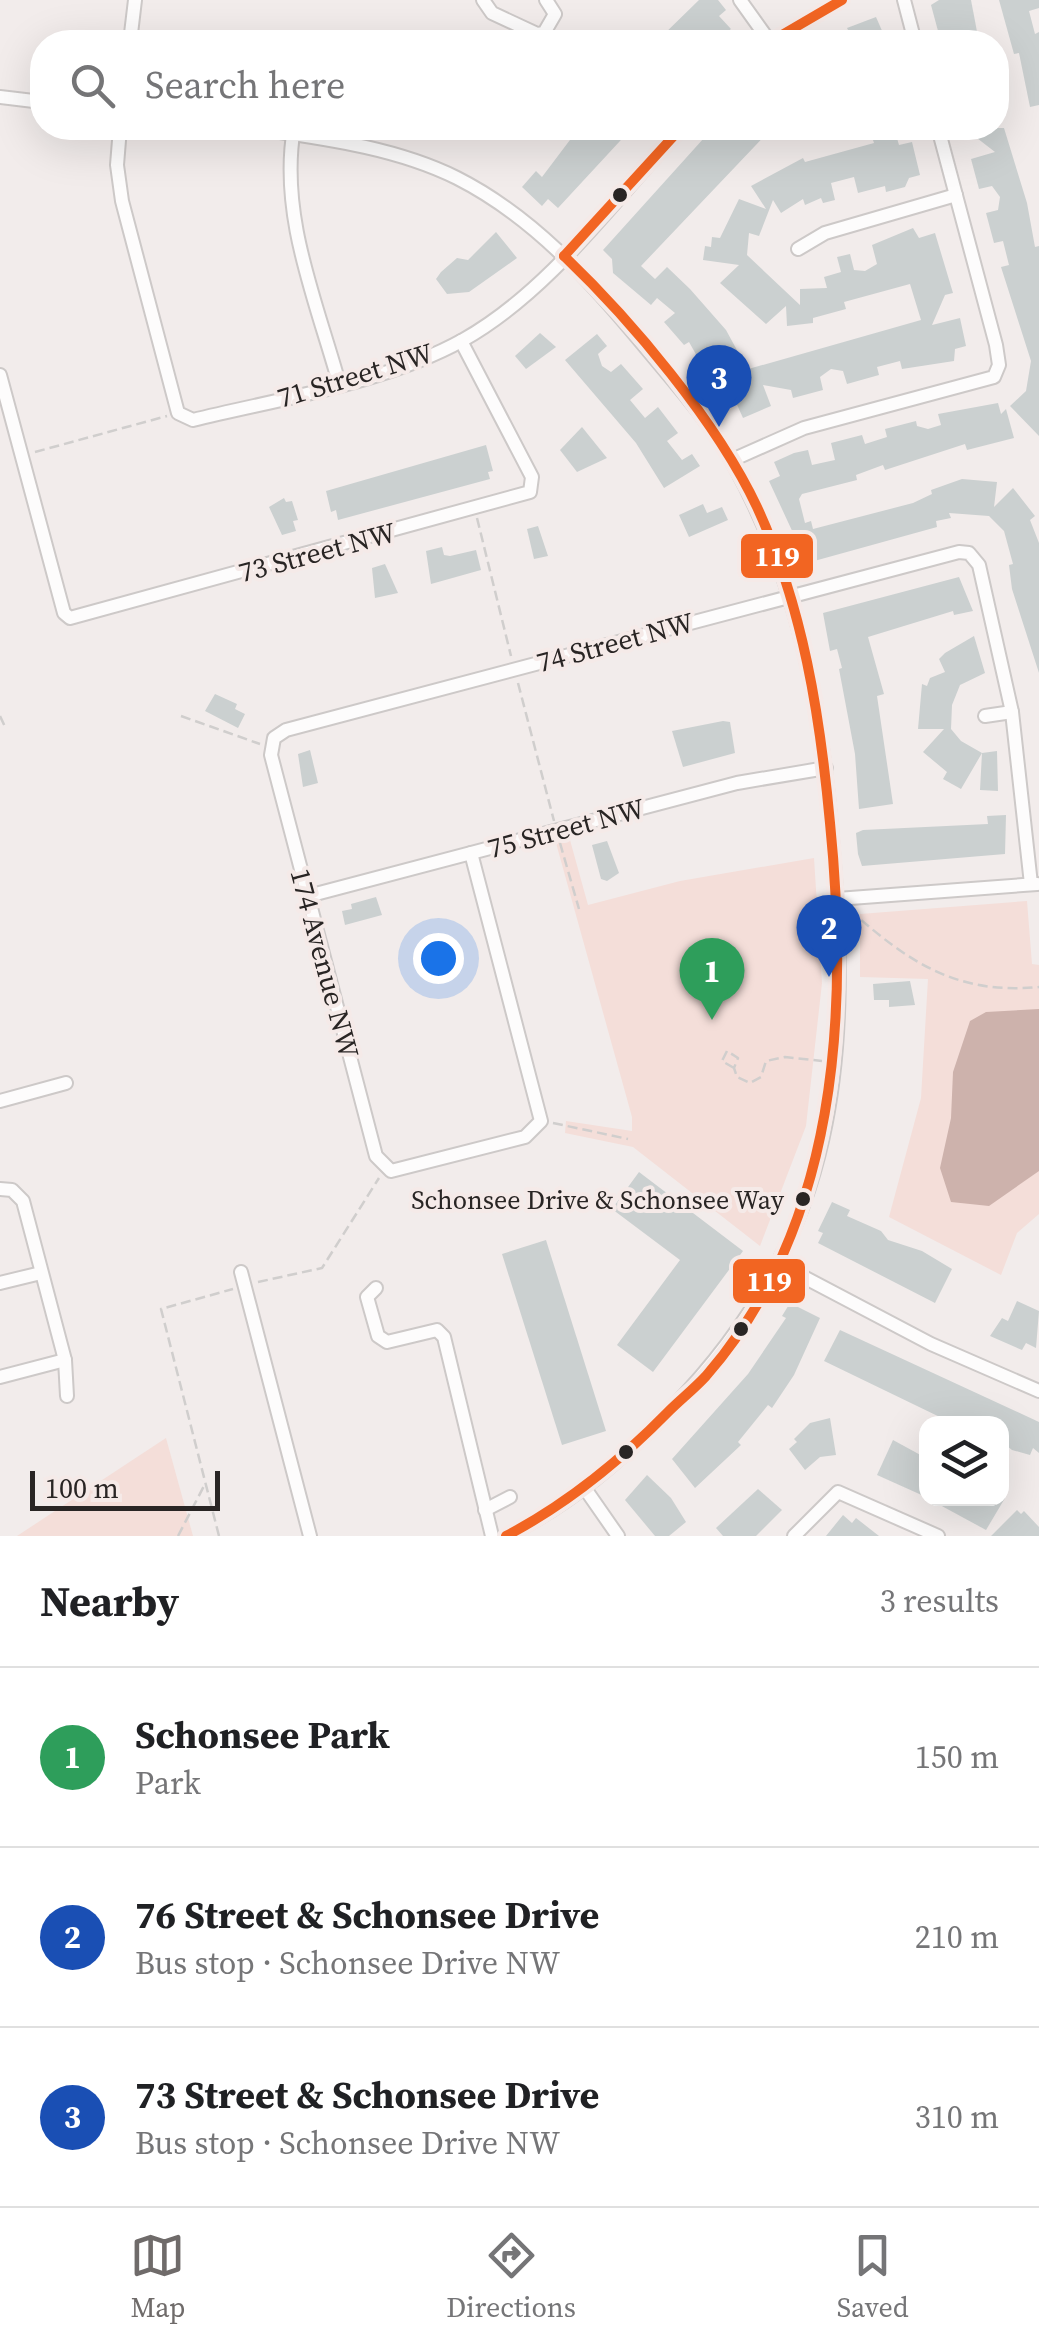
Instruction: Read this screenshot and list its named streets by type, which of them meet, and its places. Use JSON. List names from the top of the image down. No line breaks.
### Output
{"streets":{"street":["71 Street NW","73 Street NW","74 Street NW","75 Street NW","174 Avenue NW"]},"crossings":[["71 Street NW","73 Street NW"],["74 Street NW","174 Avenue NW"],["75 Street NW","174 Avenue NW"]],"places":["Schonsee Drive & Schonsee Way"],"lines":["transit line 119"],"scale_bar":"100 m","page":{"search":"Search here","pins":["3","2","1"],"scale":"100 m","heading":["Nearby","3 results"],"list":[{"mark":"1","name":"Schonsee Park","note":"Park","value":"150 m"},{"mark":"2","name":"76 Street & Schonsee Drive","note":"Bus stop · Schonsee Drive NW","value":"210 m"},{"mark":"3","name":"73 Street & Schonsee Drive","note":"Bus stop · Schonsee Drive NW","value":"310 m"}],"nav":["Map","Directions","Saved"]}}
